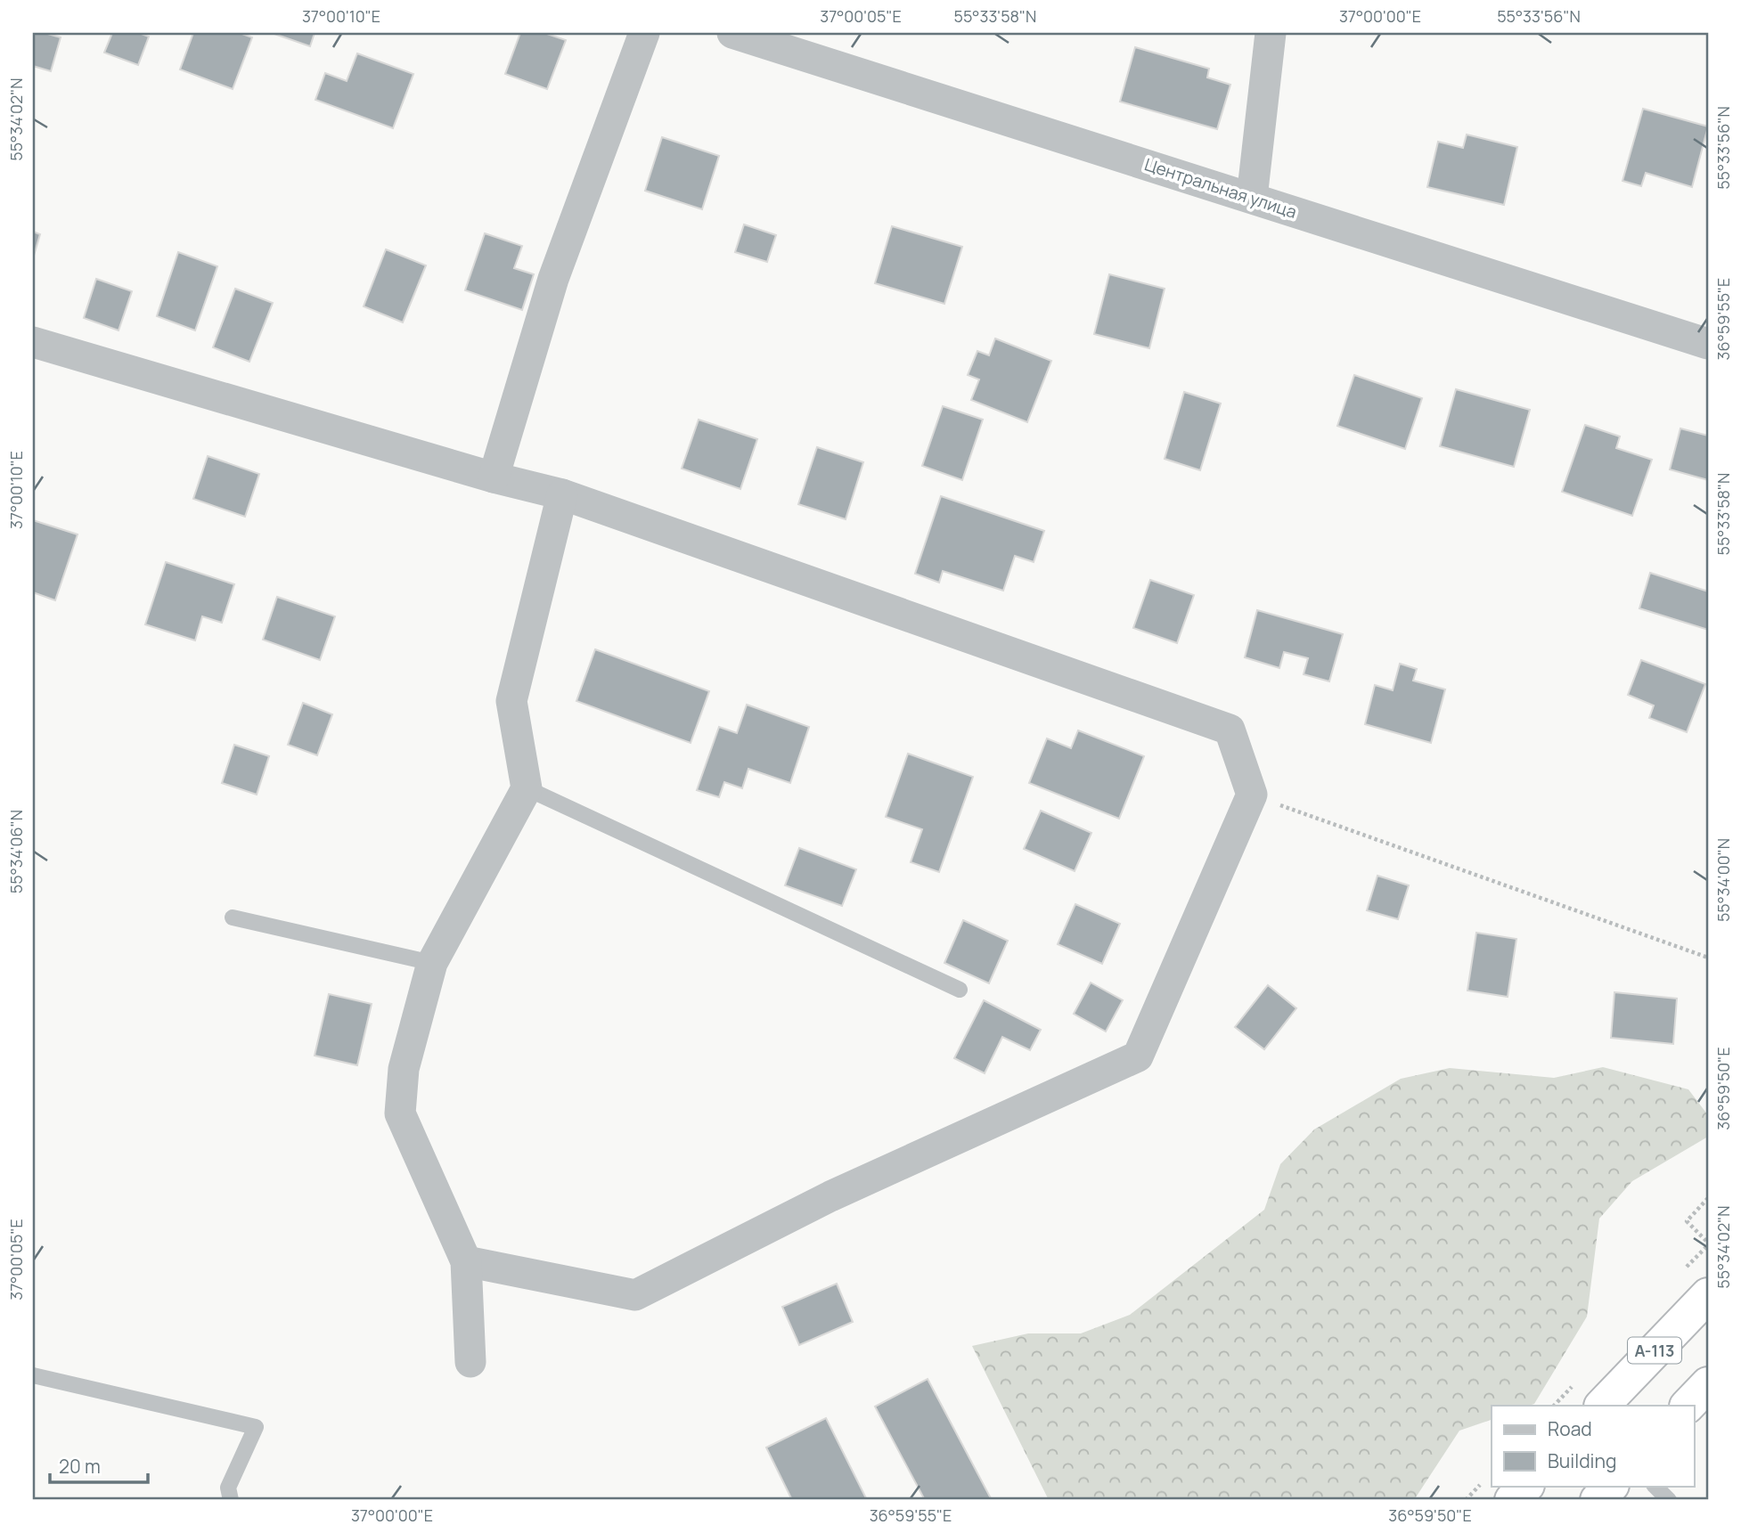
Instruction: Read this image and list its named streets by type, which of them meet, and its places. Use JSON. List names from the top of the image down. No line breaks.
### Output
{"streets":{"highway":["А-113"],"street":["Центральная улица"]},"legend":["Road","Building"],"scale_bar":"20 m","coordinates":["37°00'10\"E","37°00'05\"E","55°33'58\"N","37°00'00\"E","55°33'56\"N","55°34'02\"N","36°59'55\"E","55°34'06\"N","55°34'00\"N","36°59'50\"E"]}
